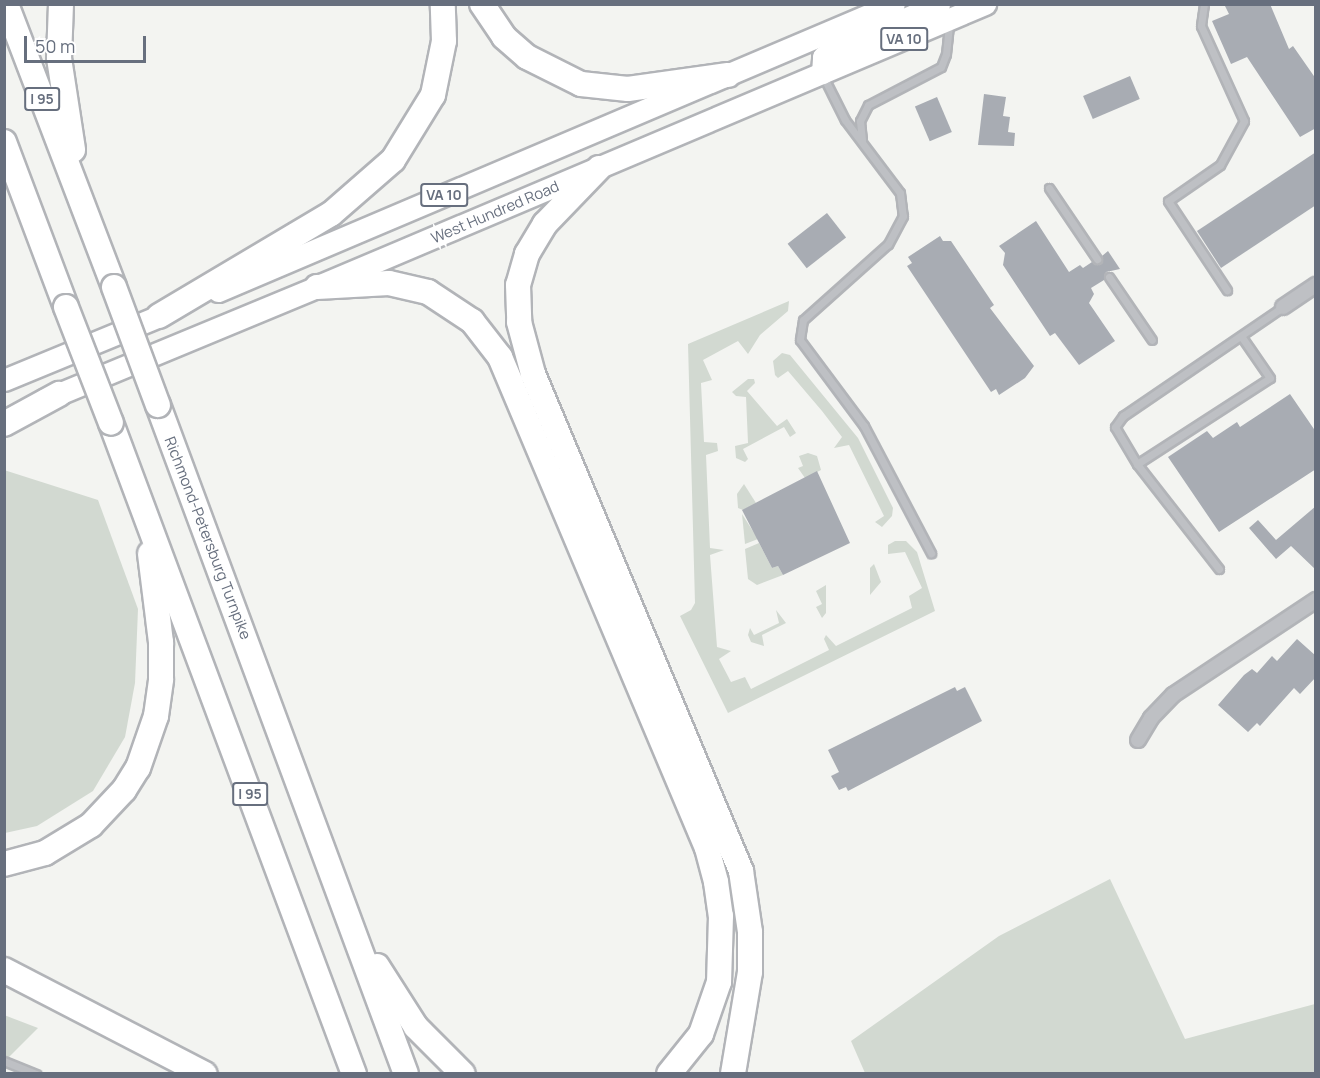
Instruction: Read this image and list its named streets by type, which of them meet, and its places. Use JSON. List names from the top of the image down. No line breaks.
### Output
{"streets":{"highway":["I 95","Richmond-Petersburg Turnpike"],"main road":["VA 10","West Hundred Road"]},"scale_bar":"50 m"}
